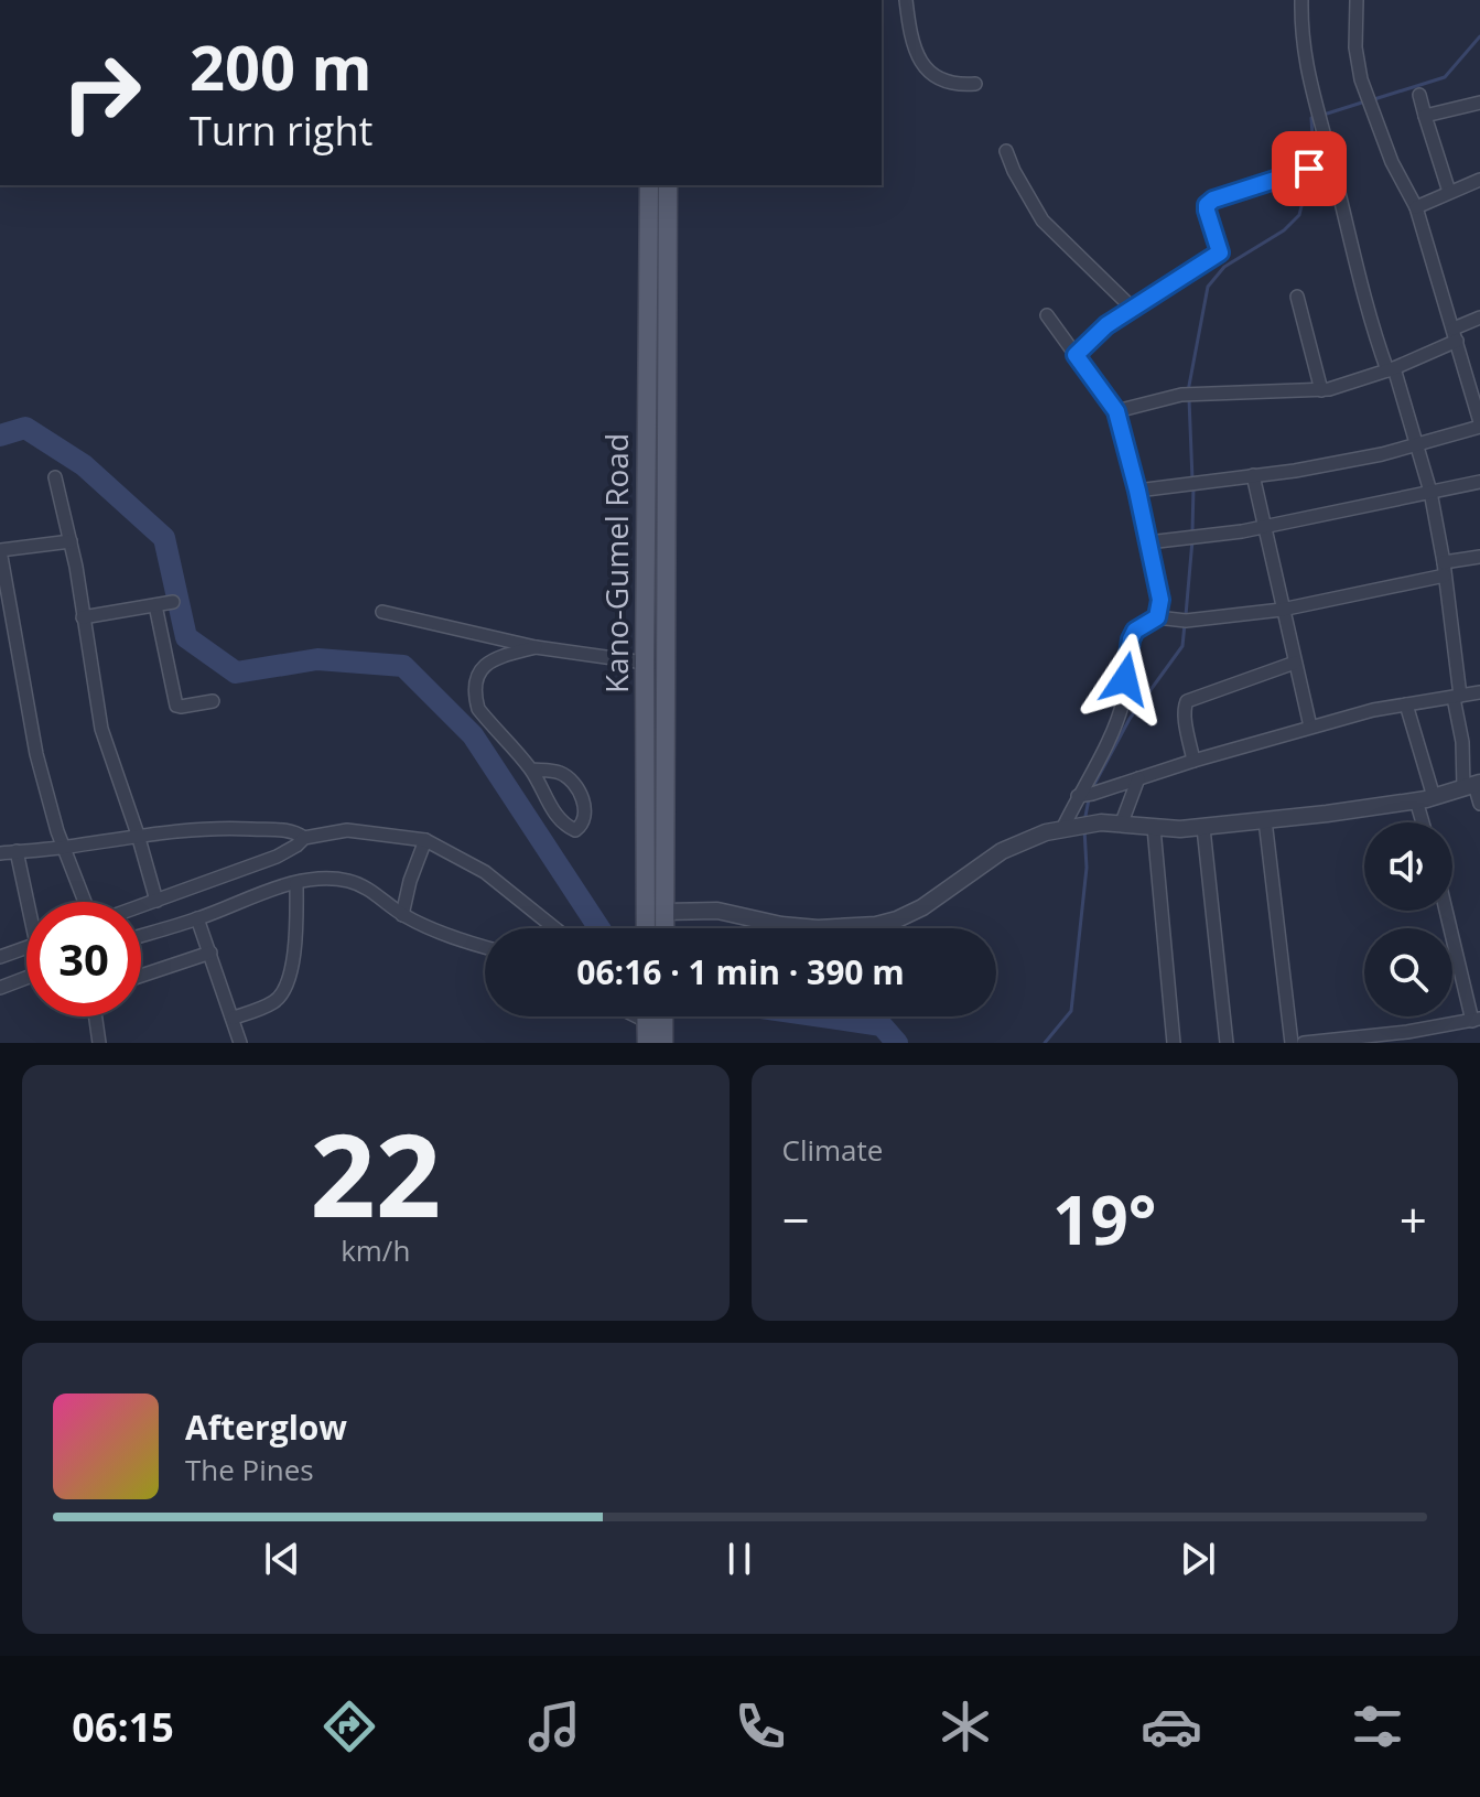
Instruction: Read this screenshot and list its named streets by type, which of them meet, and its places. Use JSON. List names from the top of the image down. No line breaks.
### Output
{"streets":{"main road":["Kano-Gumel Road"]},"page":{"turn":["200 m","Turn right"],"limit":"30","trip":"06:16 · 1 min · 390 m","tile":[["22","km/h"],"Climate"],"heat":["−","19°","+"],"song":["Afterglow","The Pines"],"tabs":"06:15"}}
